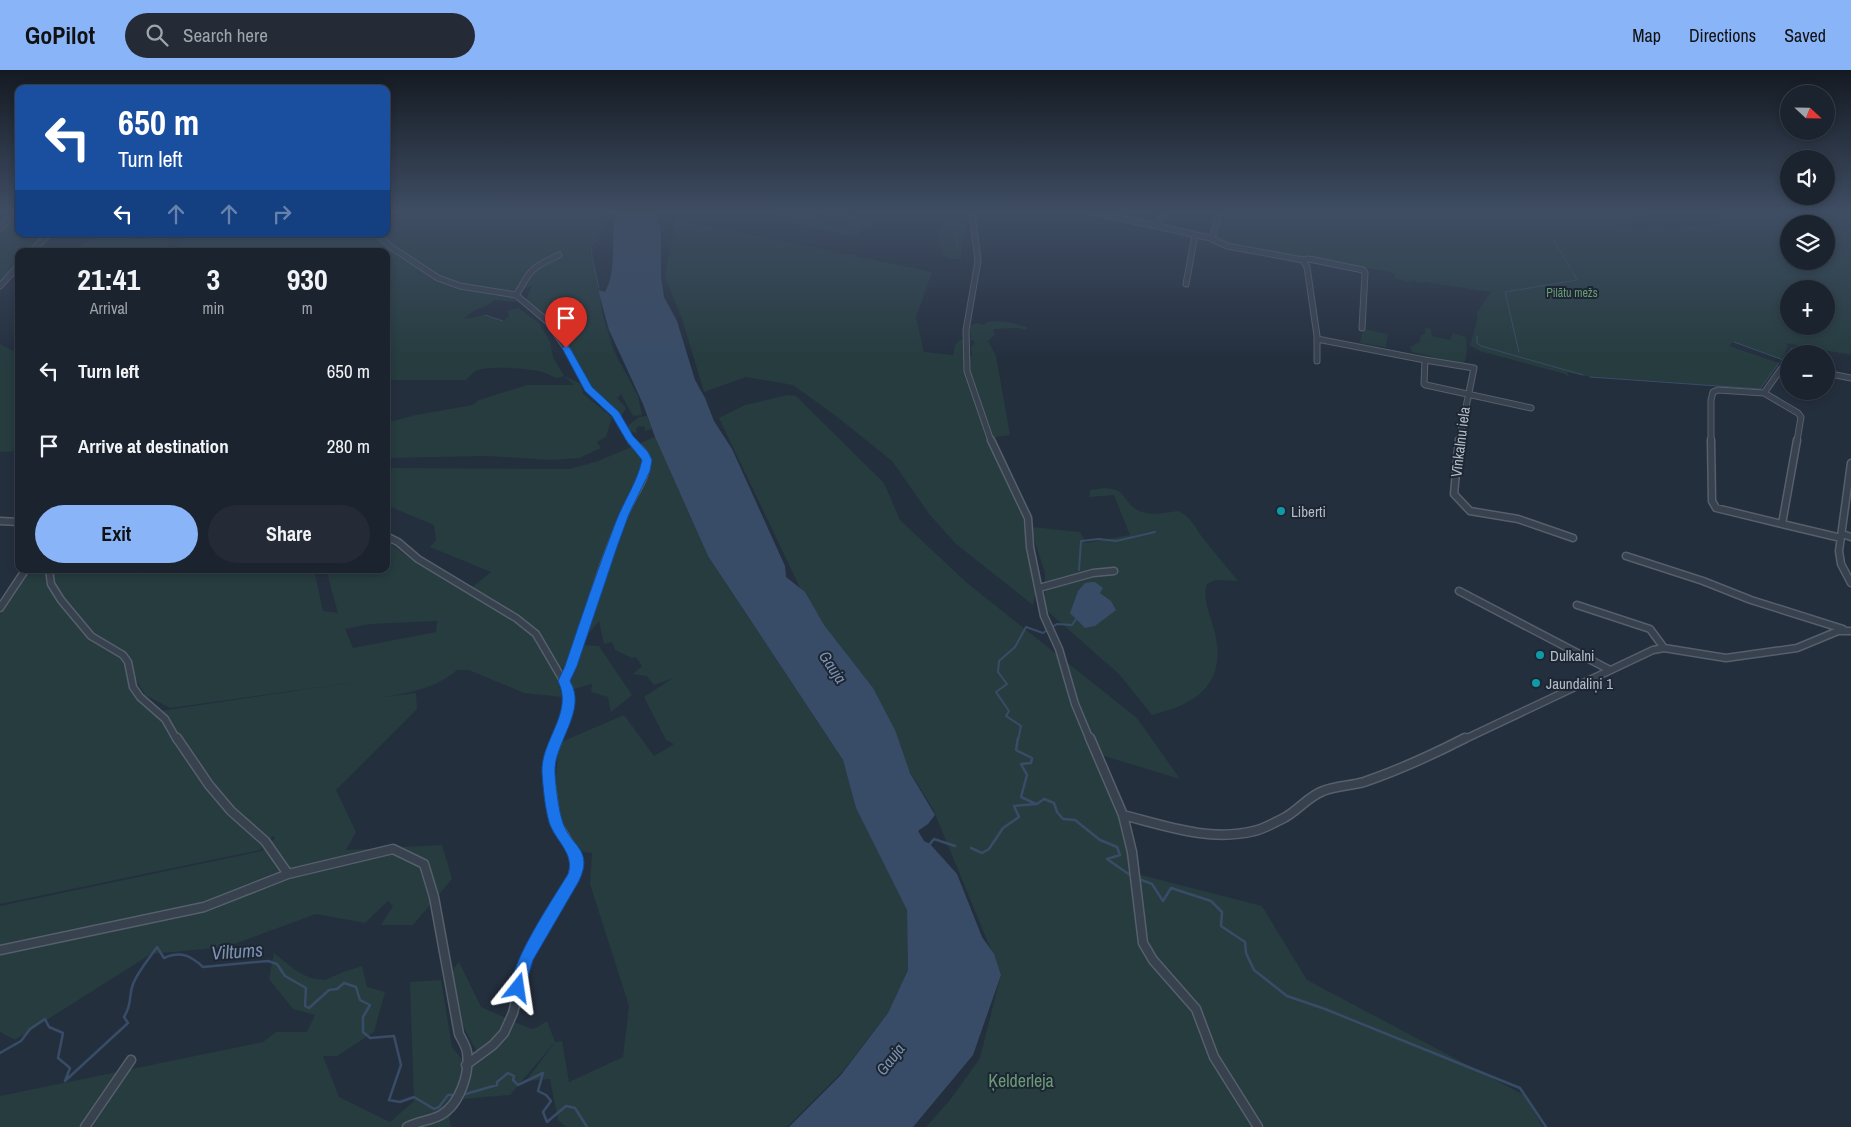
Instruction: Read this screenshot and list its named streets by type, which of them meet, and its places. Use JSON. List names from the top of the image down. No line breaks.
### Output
{"streets":{"street":["Vīnkalnu iela"]},"water":["Gauja","Viltums"],"parks":["Pilātu mežs","Ķelderleja"],"places":["Liberti","Dulkalni","Jaundaliņi 1"],"north":"right","page":{"header":"GoPilot","search":"Search here","nav":["Map","Directions","Saved"],"map_buttons":["+","−"],"turn":["650 m","Turn left"],"eta":["21:41","Arrival","3","min","930","m"],"list":[{"name":"Turn left","value":"650 m"},{"name":"Arrive at destination","value":"280 m"}],"buttons":["Exit","Share"]}}
